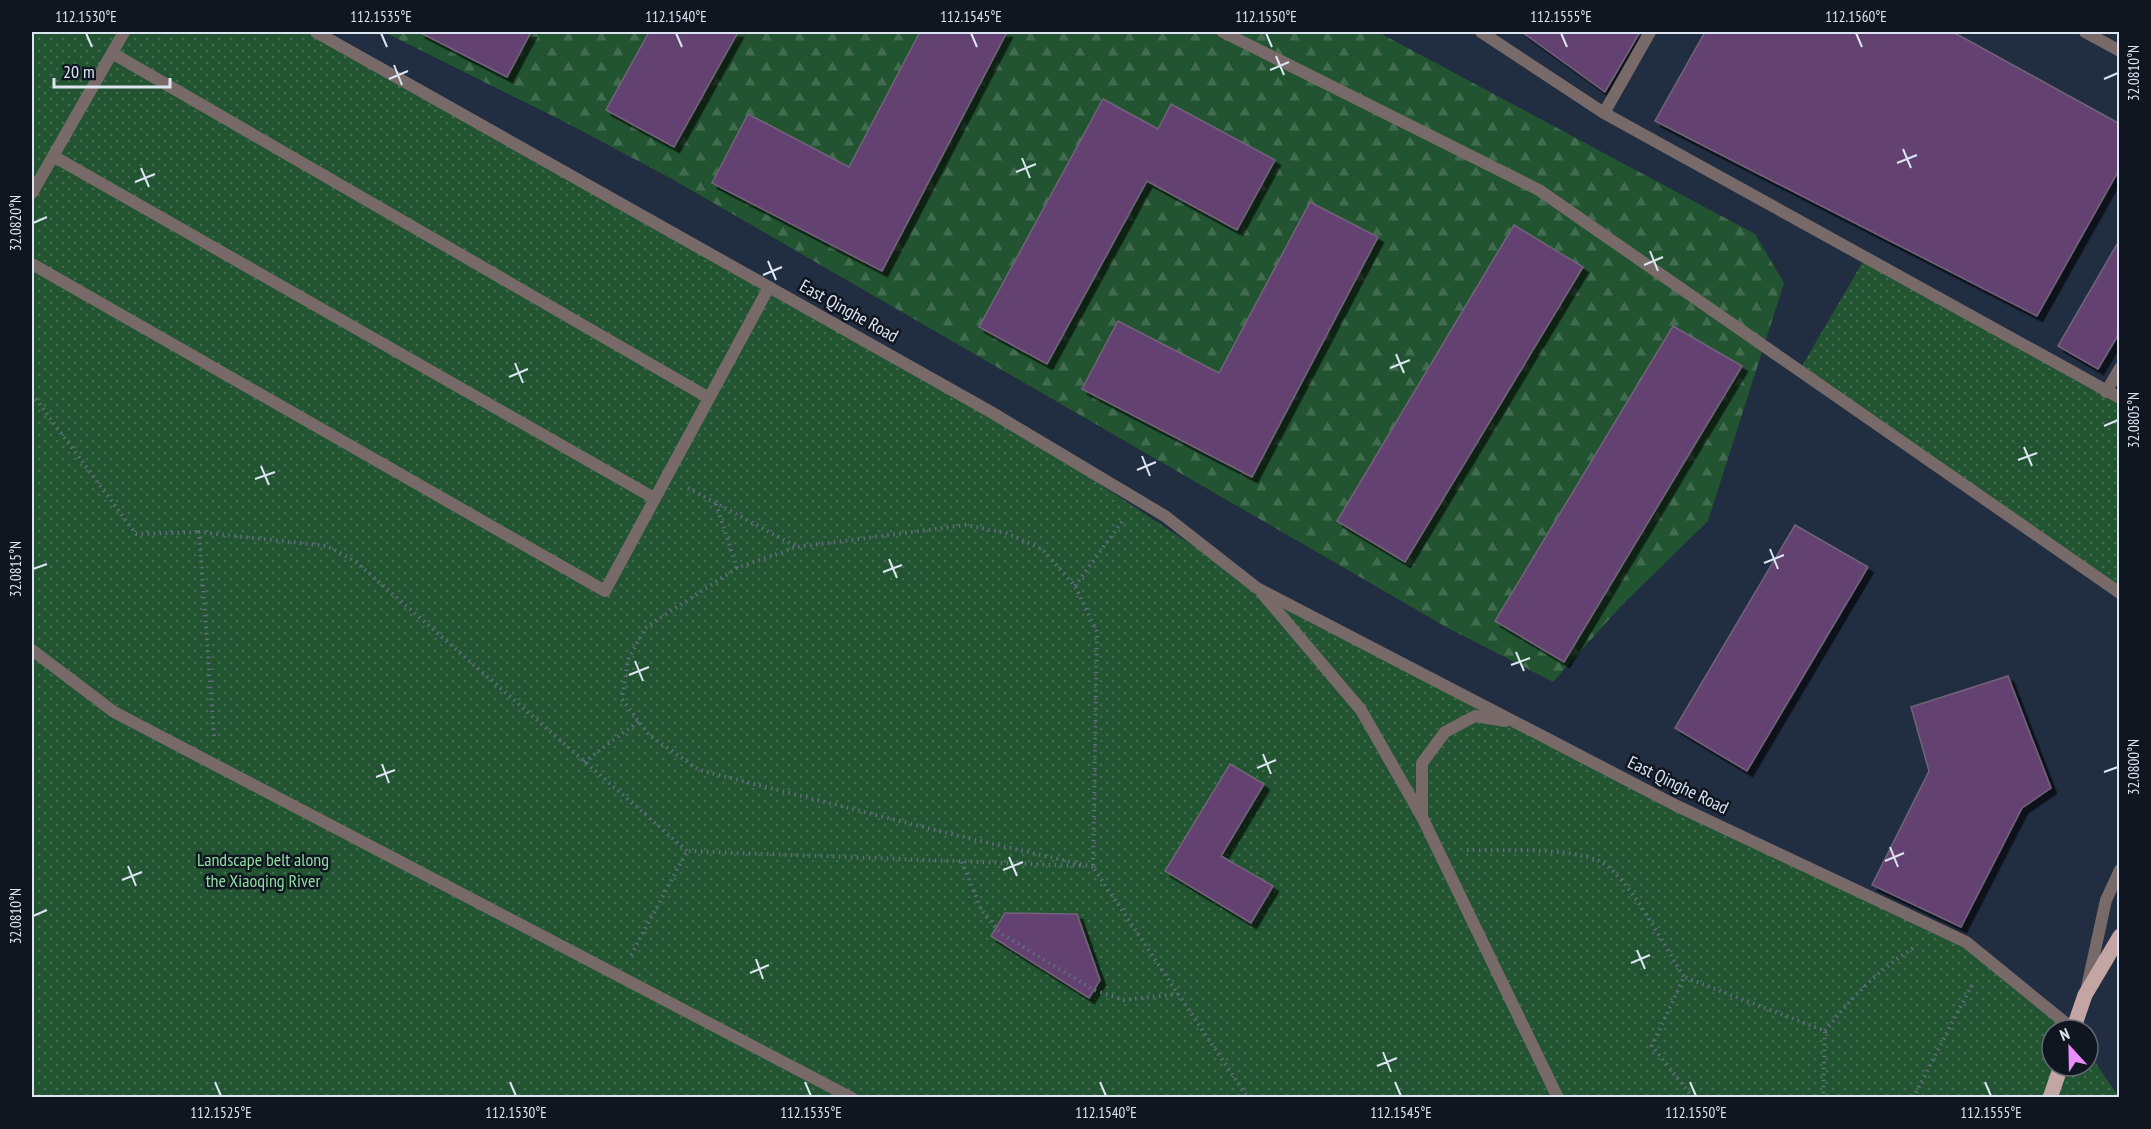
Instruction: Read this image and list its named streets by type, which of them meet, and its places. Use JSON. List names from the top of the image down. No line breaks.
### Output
{"streets":{"street":["East Qinghe Road"]},"parks":["Landscape belt along the Xiaoqing River"],"scale_bar":"20 m","north":"top","coordinates":["112.1530°E","112.1535°E","112.1540°E","112.1545°E","112.1550°E","112.1555°E","112.1560°E","32.0810°N","32.0820°N","32.0805°N","32.0815°N","32.0800°N","112.1525°E"]}
